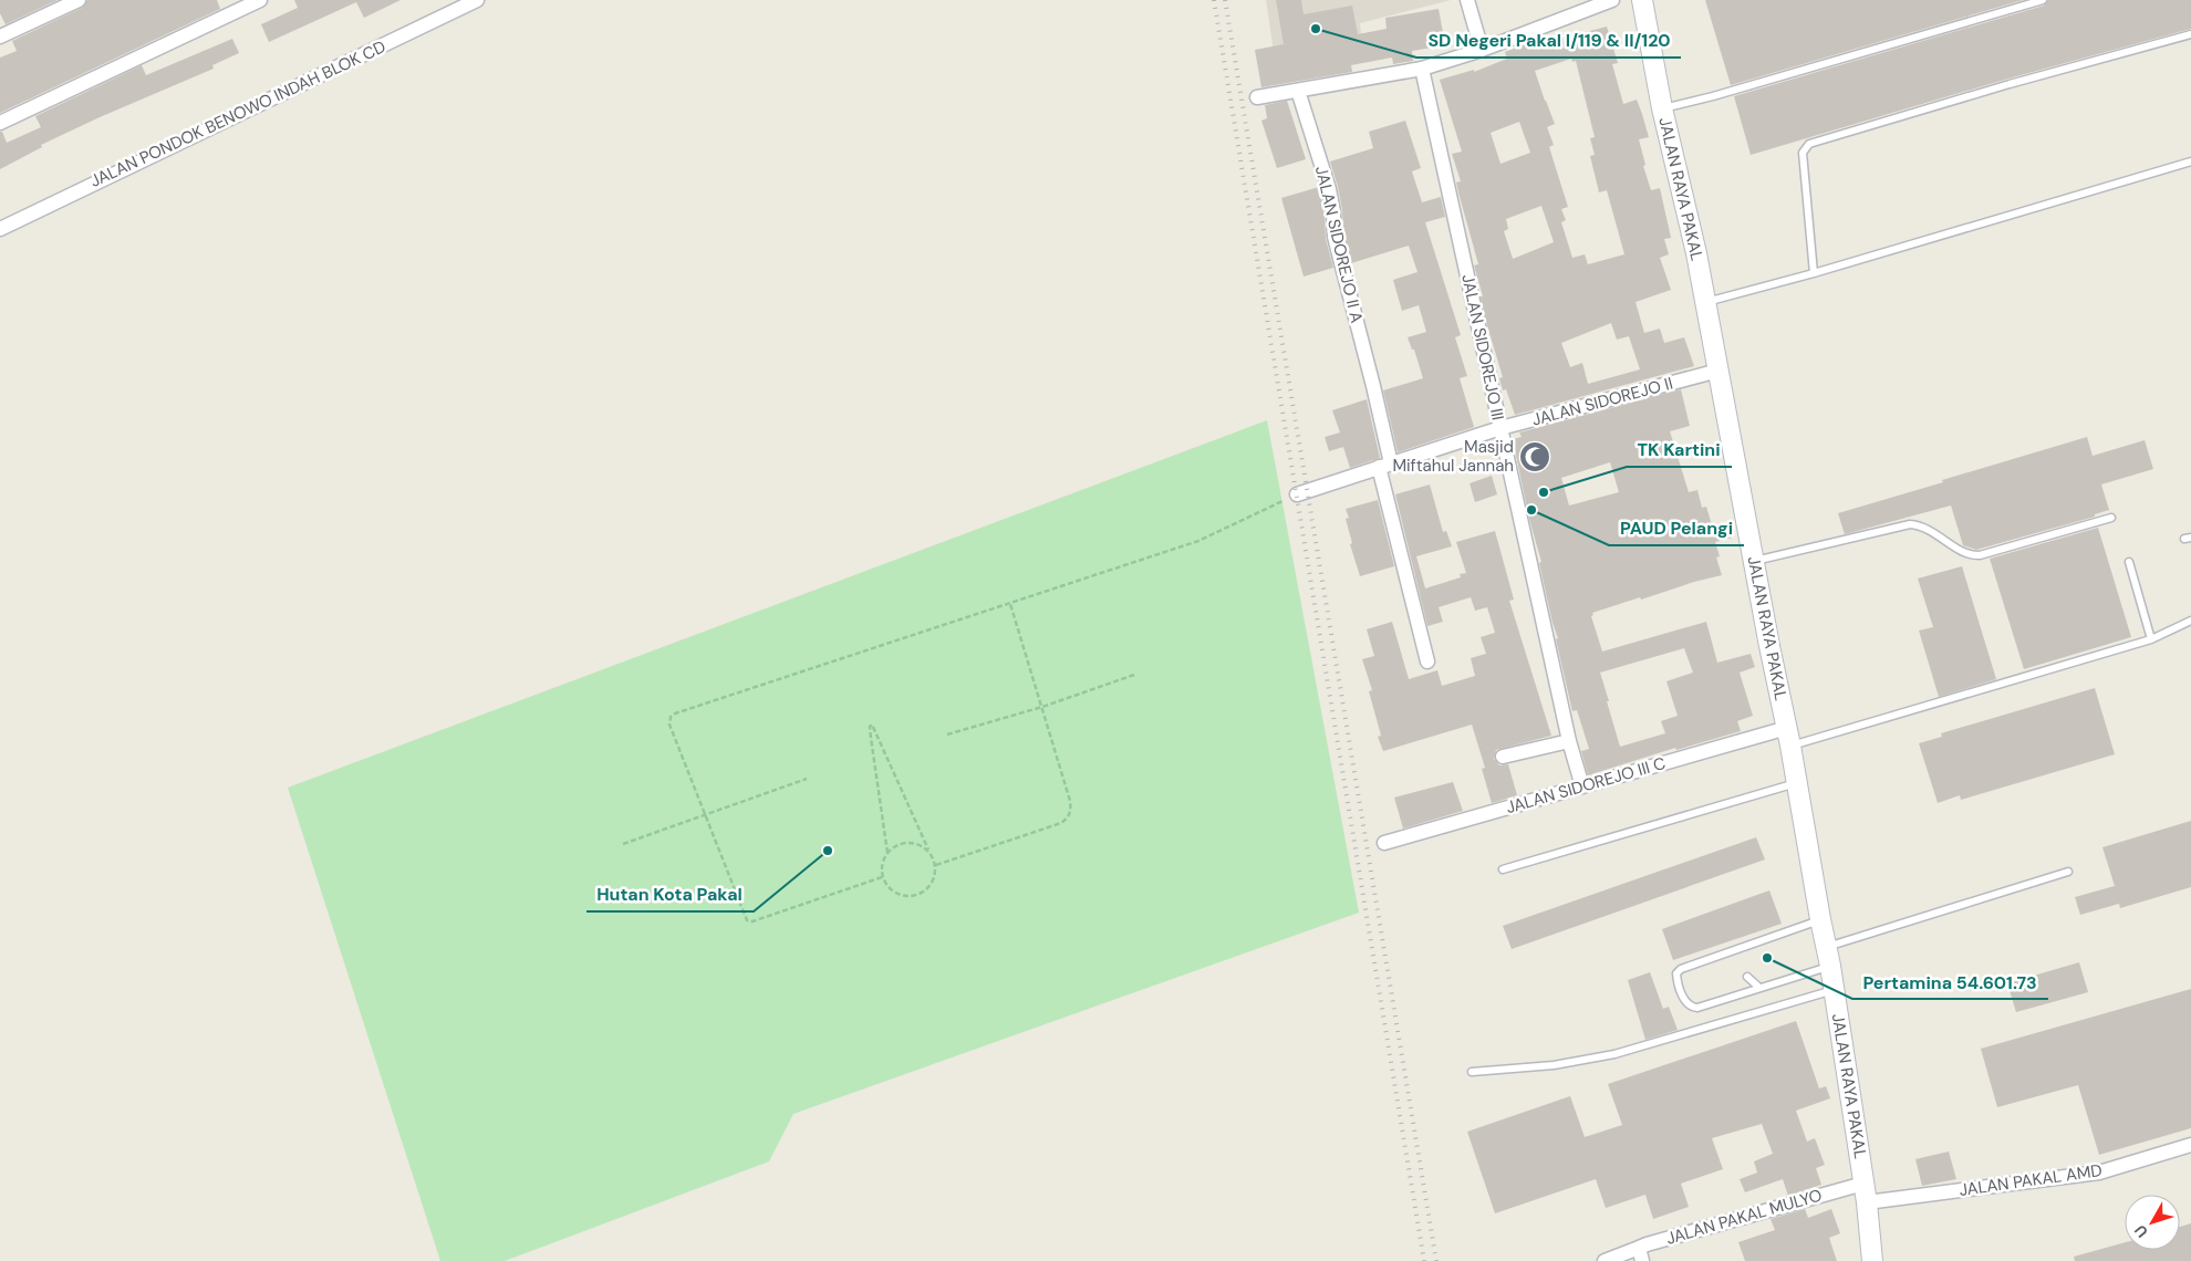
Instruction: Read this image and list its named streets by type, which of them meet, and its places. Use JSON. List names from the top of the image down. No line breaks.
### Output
{"streets":{"main road":["JALAN RAYA PAKAL"],"street":["JALAN PONDOK BENOWO INDAH BLOK CD","JALAN SIDOREJO II A","JALAN SIDOREJO III","JALAN SIDOREJO II","JALAN SIDOREJO III C","JALAN PAKAL AMD","JALAN PAKAL MULYO"]},"crossings":[["JALAN RAYA PAKAL","JALAN SIDOREJO II"],["JALAN RAYA PAKAL","JALAN SIDOREJO III C"],["JALAN RAYA PAKAL","JALAN PAKAL AMD"],["JALAN RAYA PAKAL","JALAN PAKAL MULYO"],["JALAN SIDOREJO II A","JALAN SIDOREJO II"],["JALAN SIDOREJO III","JALAN SIDOREJO II"],["JALAN SIDOREJO III","JALAN SIDOREJO III C"],["JALAN PAKAL AMD","JALAN PAKAL MULYO"]],"places":{"other":["SD Negeri Pakal I/119 & II/120","TK Kartini","PAUD Pelangi","Hutan Kota Pakal","Pertamina 54.601.73"],"mosque":["Masjid Miftahul Jannah"]},"north":"bottom left"}
